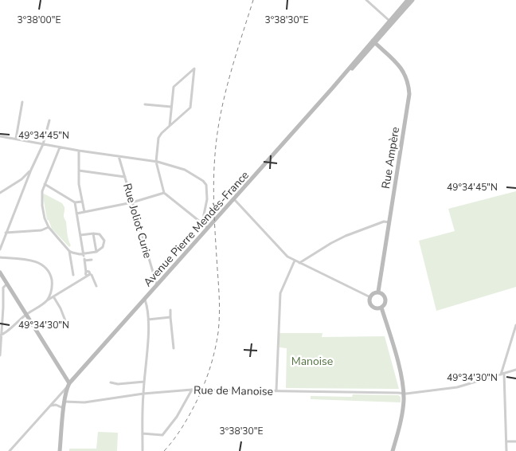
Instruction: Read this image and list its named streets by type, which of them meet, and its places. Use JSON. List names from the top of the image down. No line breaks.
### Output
{"streets":{"main road":["Rue Ampère","Avenue Pierre Mendés-France"],"street":["Rue Joliot Curie","Rue de Manoise"]},"crossings":[["Rue Ampère","Avenue Pierre Mendés-France"],["Rue Joliot Curie","Avenue Pierre Mendés-France"]],"parks":["Manoise"],"coordinates":["3°38'00\"E","3°38'30\"E","49°34'45\"N","49°34'30\"N"]}
